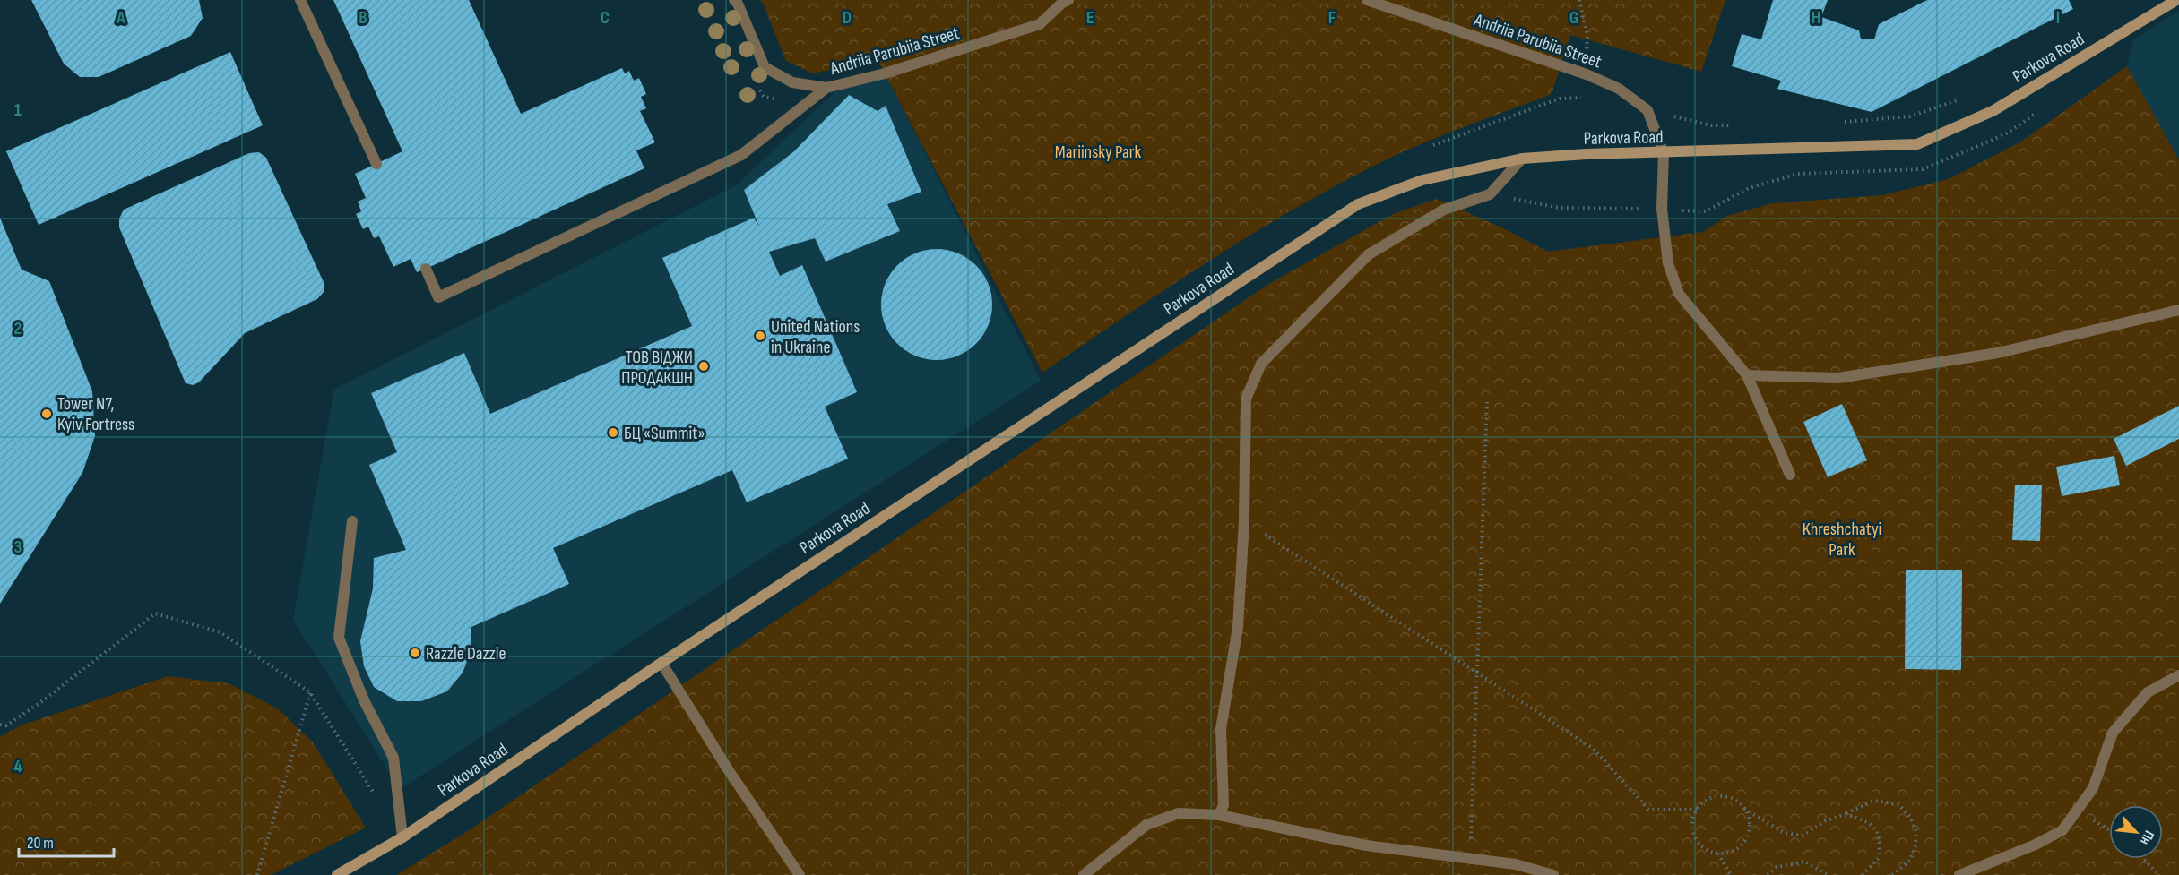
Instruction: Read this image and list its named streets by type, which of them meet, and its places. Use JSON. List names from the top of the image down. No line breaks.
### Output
{"streets":{"main road":["Parkova Road"],"street":["Andriia Parubiia Street"]},"parks":["Mariinsky Park","Khreshchatyi Park"],"places":["United Nations in Ukraine","ТОВ ВІДЖИ ПРОДАКШН","Tower N7, Kyiv Fortress","БЦ «Summit»","Razzle Dazzle"],"scale_bar":"20 m","north":"bottom right","grid":{"columns":["A","B","C","D","E","F","G","H","I"],"rows":["1","2","3","4"]}}
